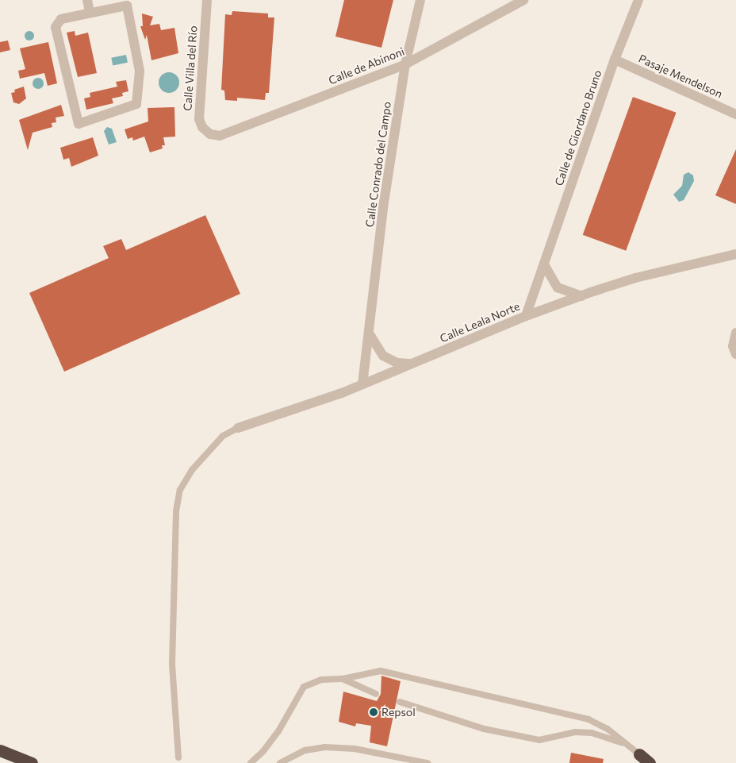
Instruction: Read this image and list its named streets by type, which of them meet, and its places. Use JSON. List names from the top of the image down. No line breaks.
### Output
{"streets":{"street":["Calle de Abinoni","Calle Villa del Río","Pasaje Mendelson","Calle de Giordano Bruno","Calle Conrado del Campo","Calle Leala Norte"]},"crossings":[["Calle de Abinoni","Calle Villa del Río"],["Calle de Abinoni","Calle Conrado del Campo"],["Pasaje Mendelson","Calle de Giordano Bruno"],["Calle de Giordano Bruno","Calle Leala Norte"],["Calle Conrado del Campo","Calle Leala Norte"]],"places":["Repsol"]}
